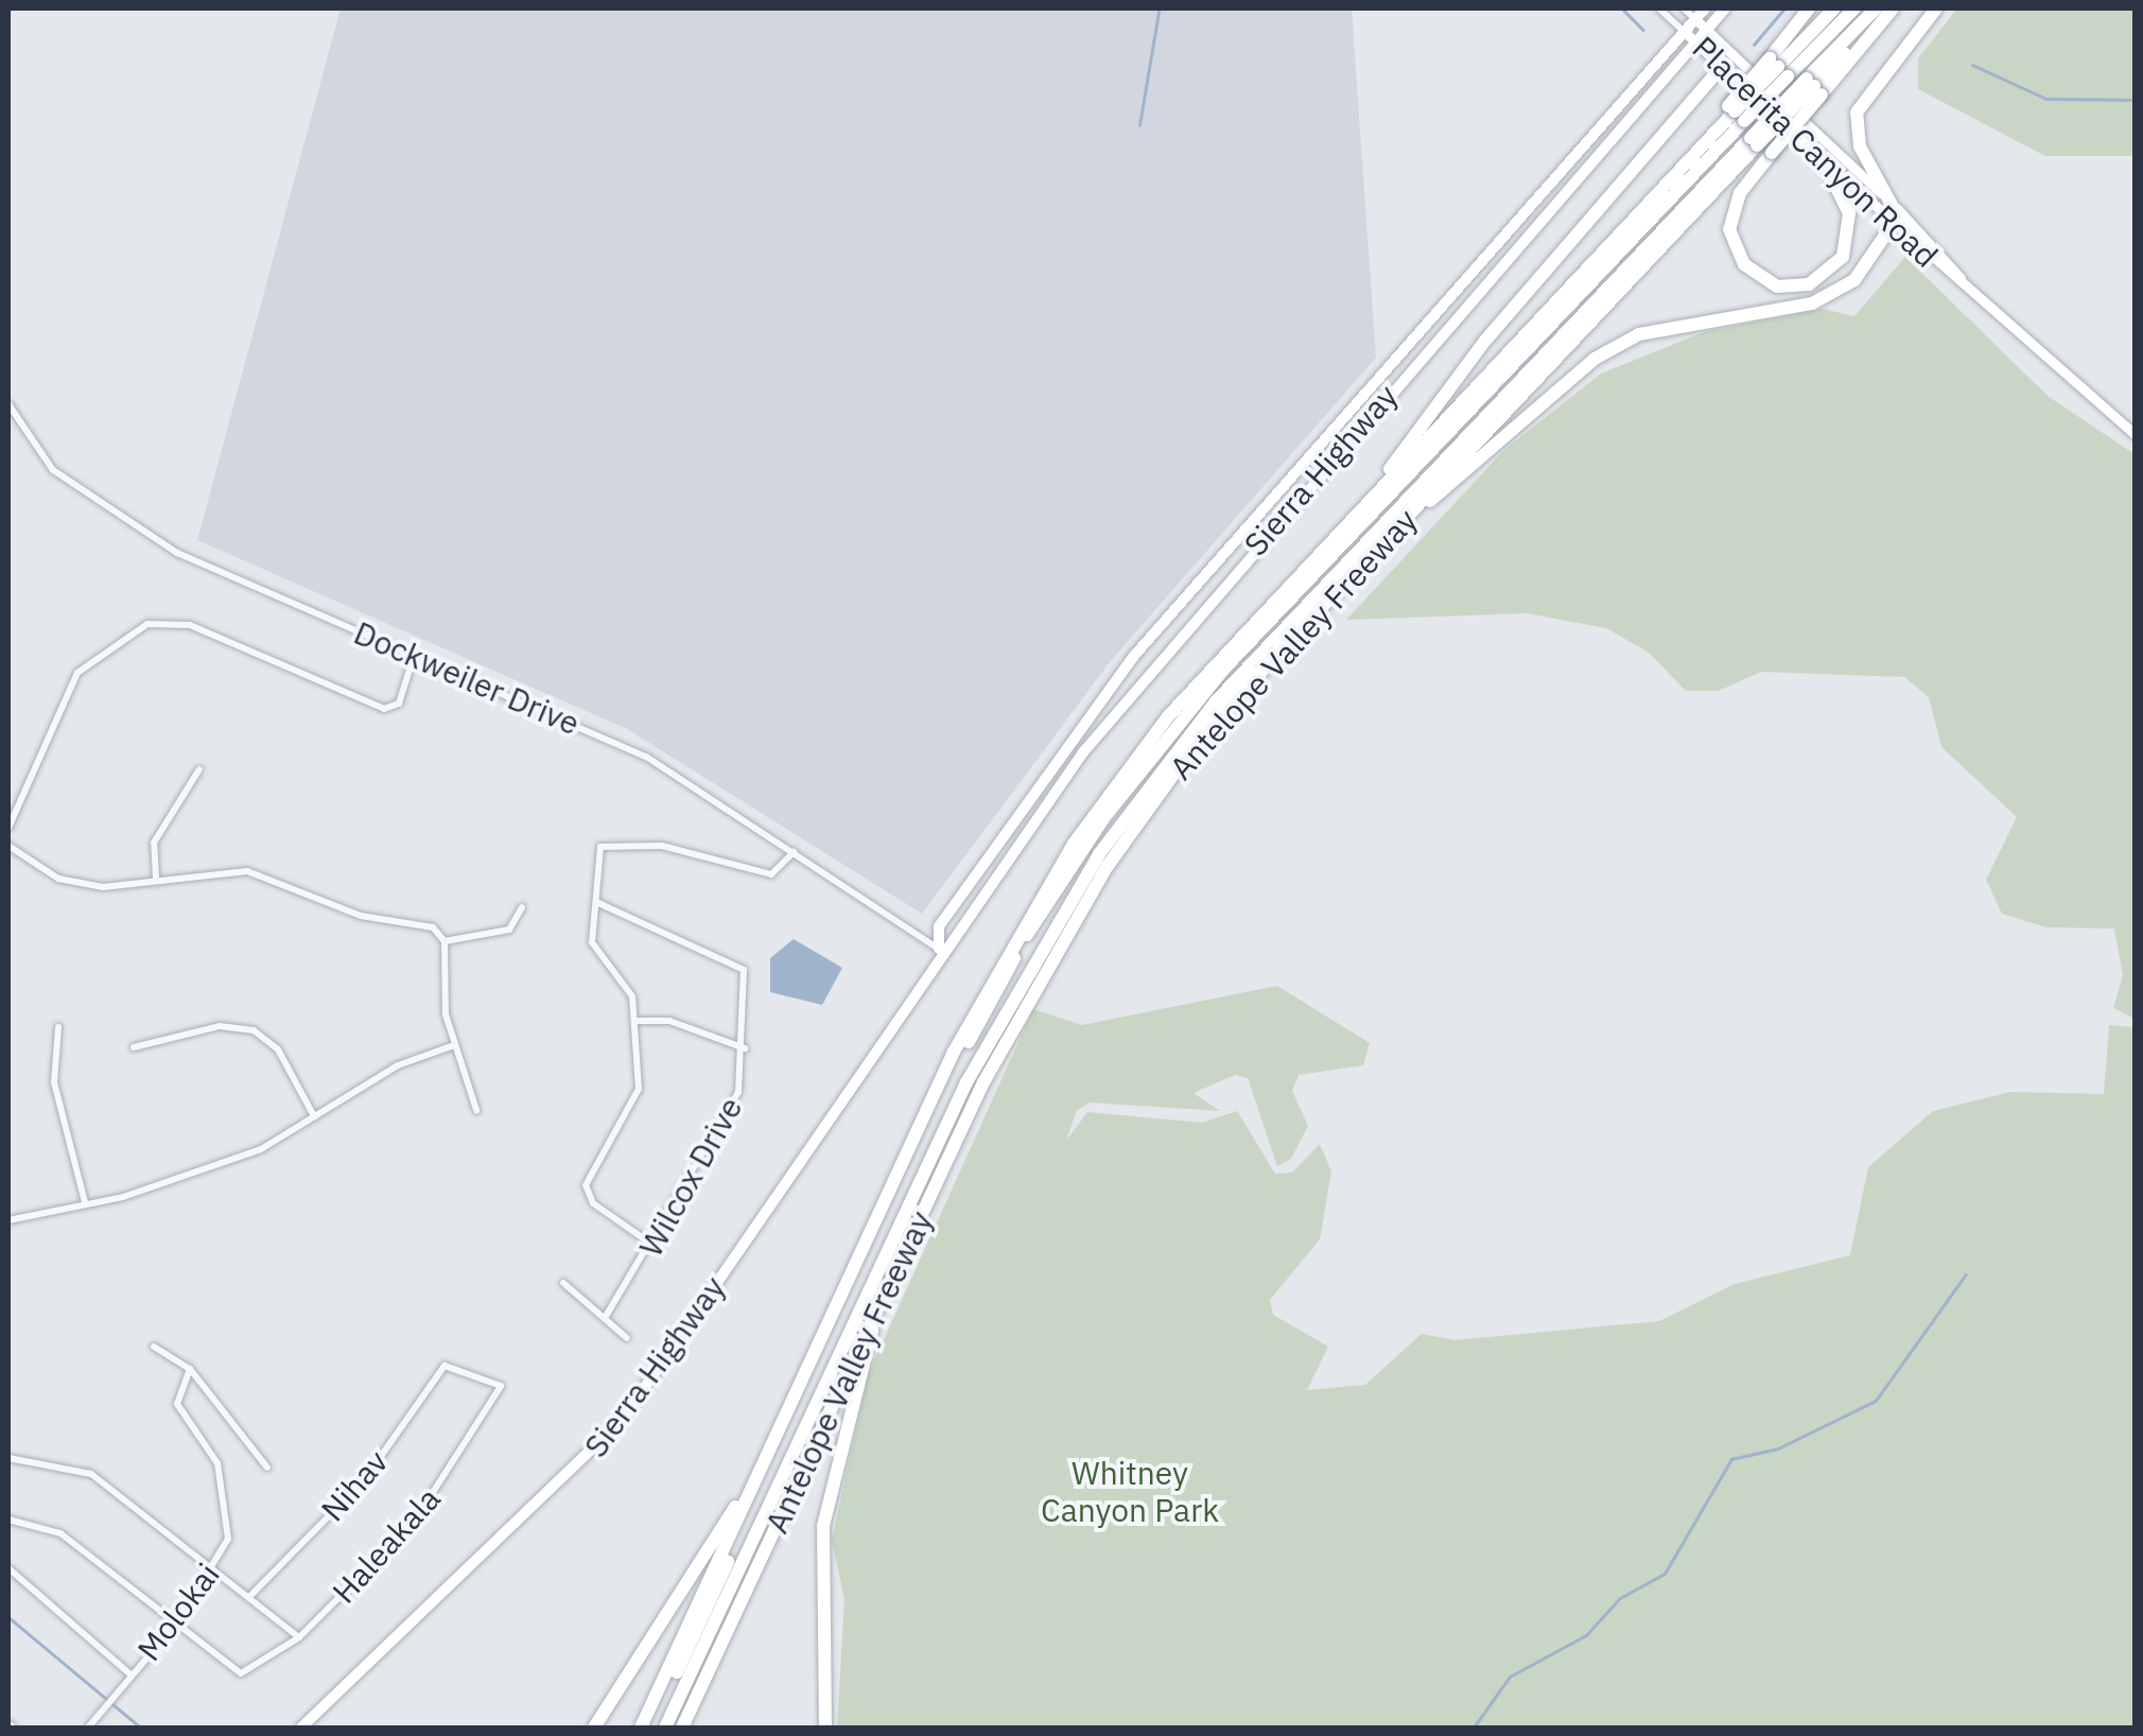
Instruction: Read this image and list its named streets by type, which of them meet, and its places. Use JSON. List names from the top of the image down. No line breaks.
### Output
{"streets":{"highway":["Antelope Valley Freeway"],"main road":["Placerita Canyon Road","Sierra Highway"],"street":["Dockweiler Drive","Wilcox Drive","Nihav","Haleakala","Molokai"]},"crossings":[["Placerita Canyon Road","Sierra Highway"],["Sierra Highway","Dockweiler Drive"],["Nihav","Haleakala"],["Haleakala","Molokai"]],"parks":["Whitney Canyon Park"]}
